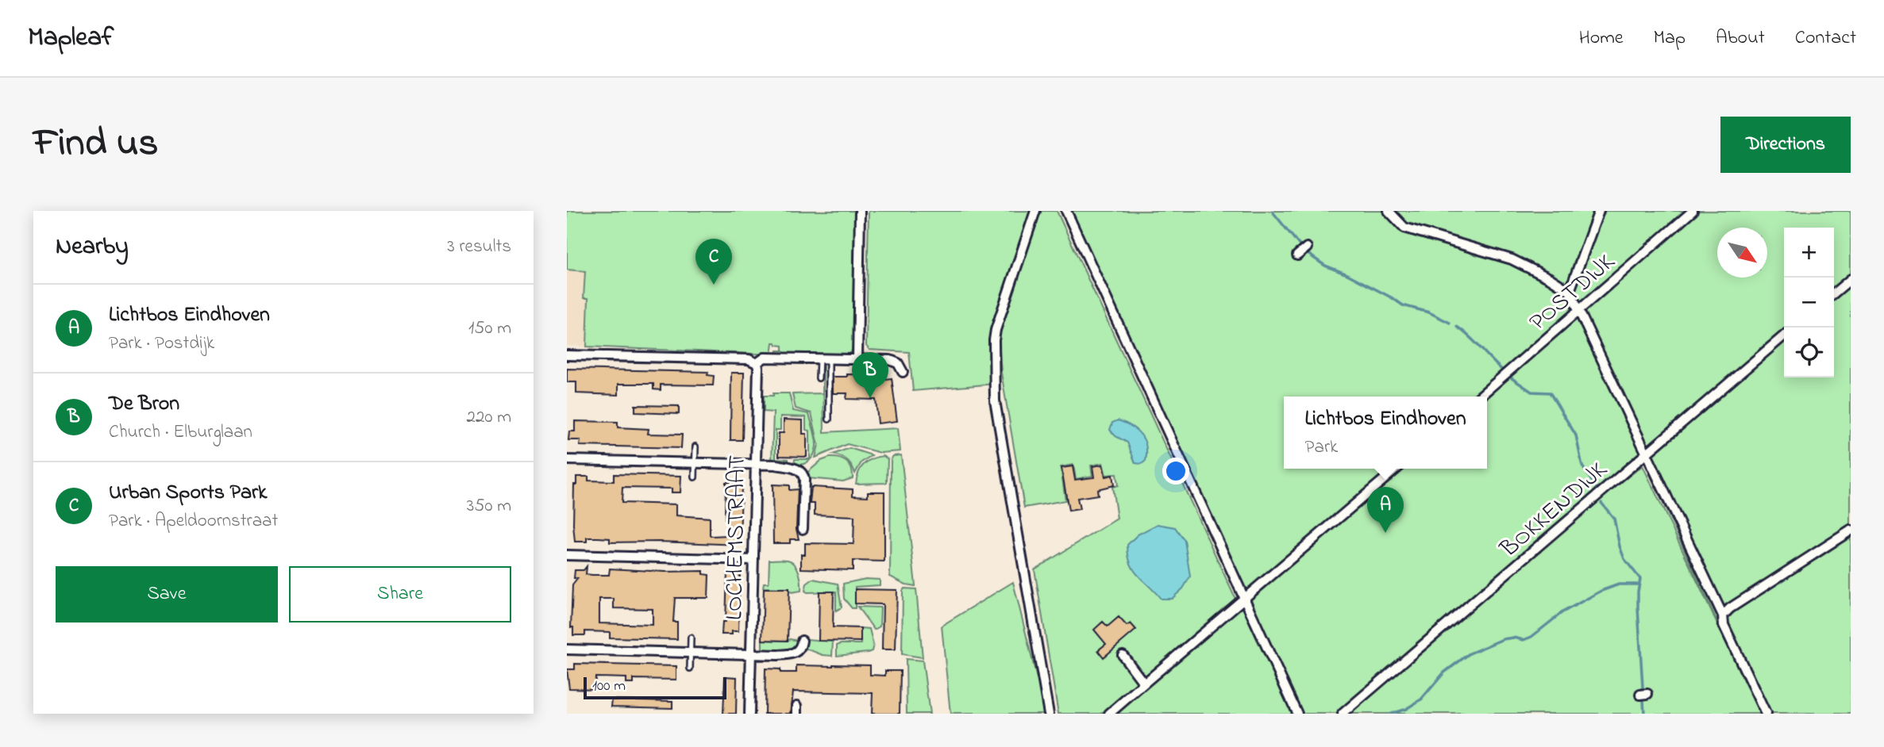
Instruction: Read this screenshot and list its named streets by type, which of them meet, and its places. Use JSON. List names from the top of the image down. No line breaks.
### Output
{"streets":{"street":["POSTDIJK","BOKKENDIJK","LOCHEMSTRAAT"]},"scale_bar":"100 m","north":"bottom right","page":{"header":"Mapleaf","nav":["Home","Map","About","Contact"],"title":"Find us","buttons":["Directions",["Save","Share"]],"heading":["Nearby","3 results"],"map_buttons":["+","−"],"pins":["C","B","A"],"list":[{"mark":"A","name":"Lichtbos Eindhoven","note":"Park · Postdijk","value":"150 m"},{"mark":"B","name":"De Bron","note":"Church · Elburglaan","value":"220 m"},{"mark":"C","name":"Urban Sports Park","note":"Park · Apeldoornstraat","value":"350 m"}],"popup":["Lichtbos Eindhoven","Park"],"scale":"100 m"}}
